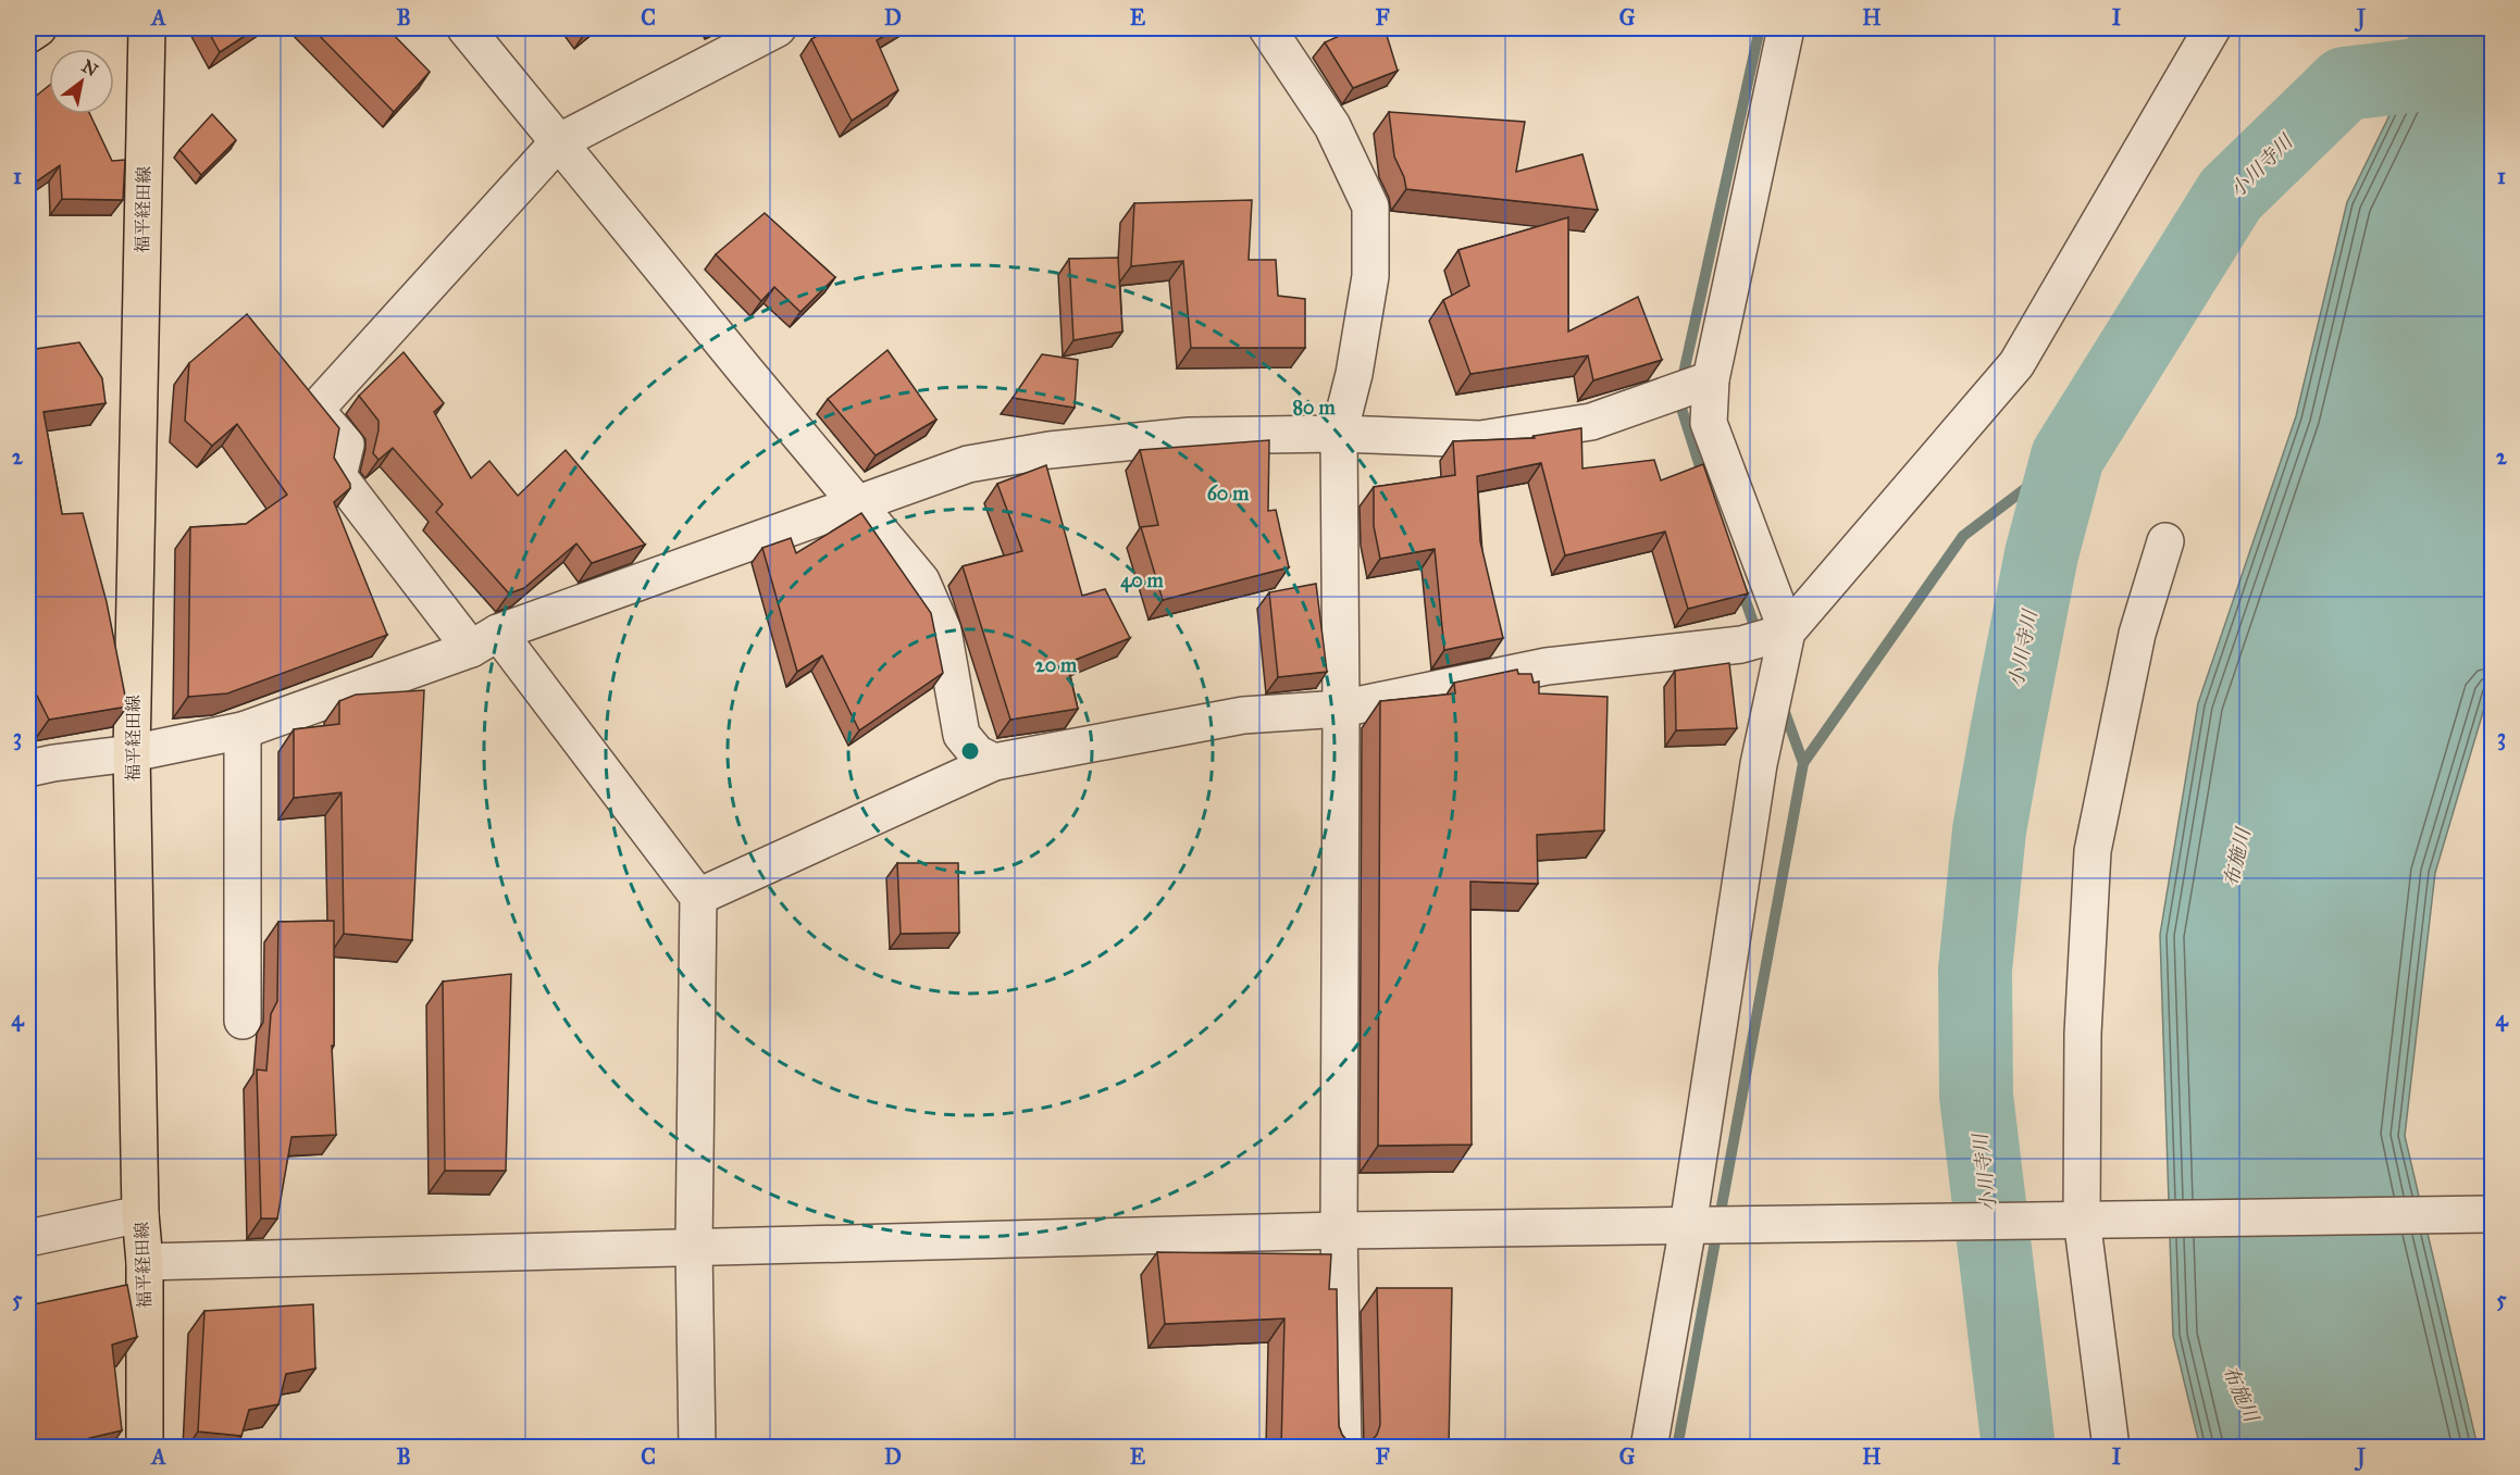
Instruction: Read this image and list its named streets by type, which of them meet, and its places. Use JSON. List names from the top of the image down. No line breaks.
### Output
{"streets":{"main road":["福平経田線"]},"water":["小川寺川","布施川"],"north":"top right","grid":{"columns":["A","B","C","D","E","F","G","H","I","J"],"rows":["1","2","3","4","5"]},"rings":["80 m","60 m","40 m","20 m"]}
